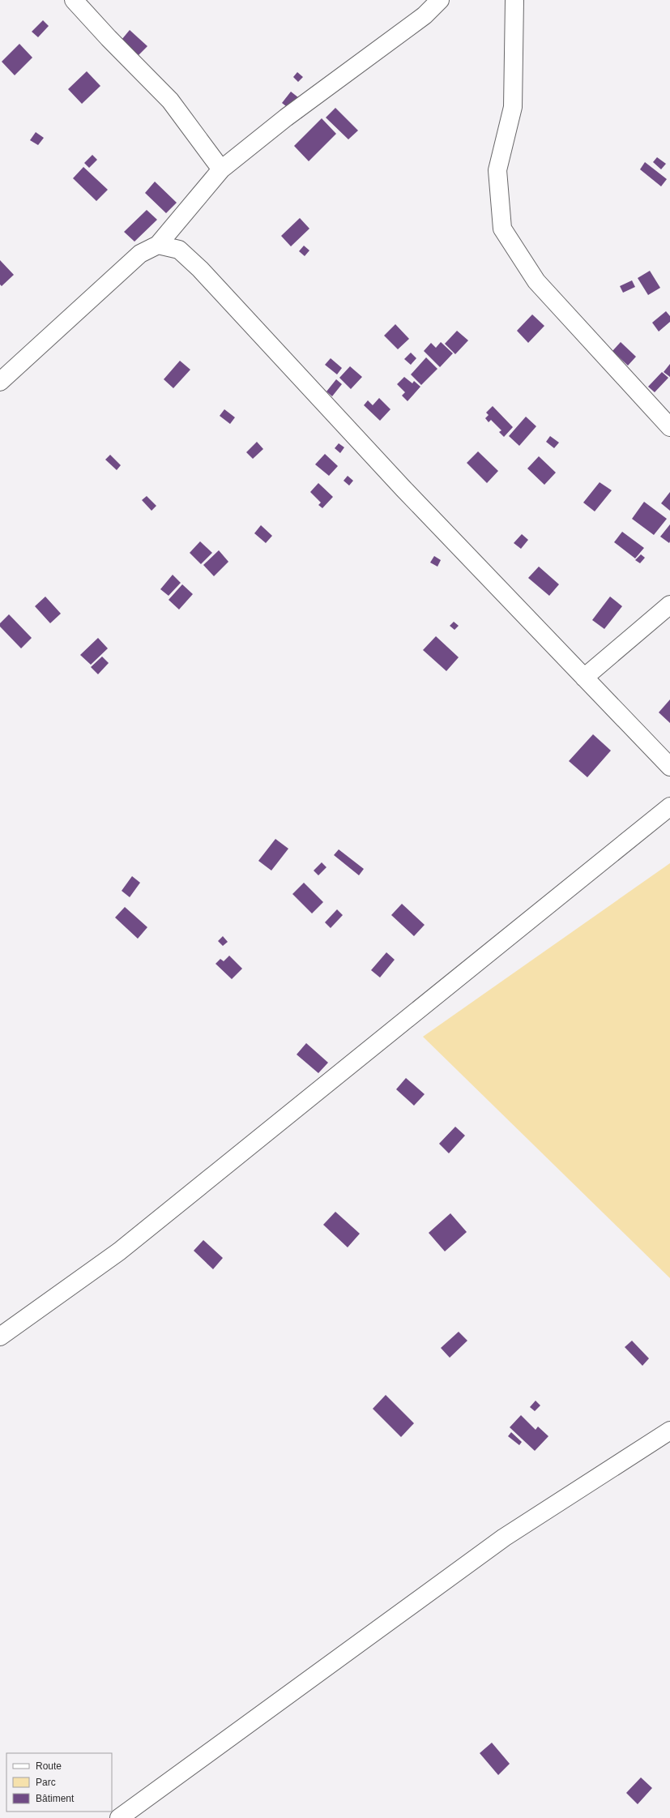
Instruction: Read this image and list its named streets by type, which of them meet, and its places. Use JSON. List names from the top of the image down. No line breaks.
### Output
{"legend":["Route","Parc","Bâtiment"]}
